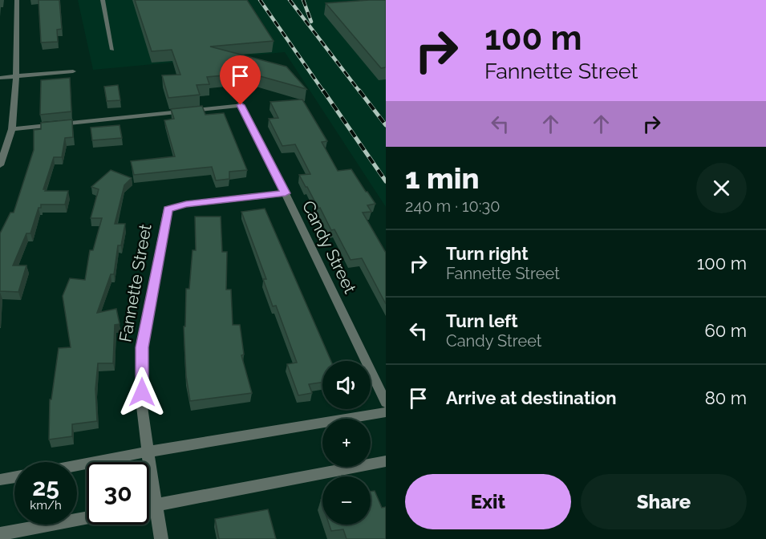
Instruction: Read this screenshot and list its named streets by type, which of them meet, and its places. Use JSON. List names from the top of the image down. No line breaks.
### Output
{"streets":{"street":["Candy Street","Fannette Street"]},"crossings":[["Candy Street","Fannette Street"]],"page":{"turn":["100 m","Fannette Street"],"heading":["1 min","240 m · 10:30"],"list":[{"name":"Turn right","note":"Fannette Street","value":"100 m"},{"name":"Turn left","note":"Candy Street","value":"60 m"},{"name":"Arrive at destination","value":"80 m"}],"map_buttons":["+","−"],"speed":"25 km/h","limit":"30","buttons":["Exit","Share"]}}
